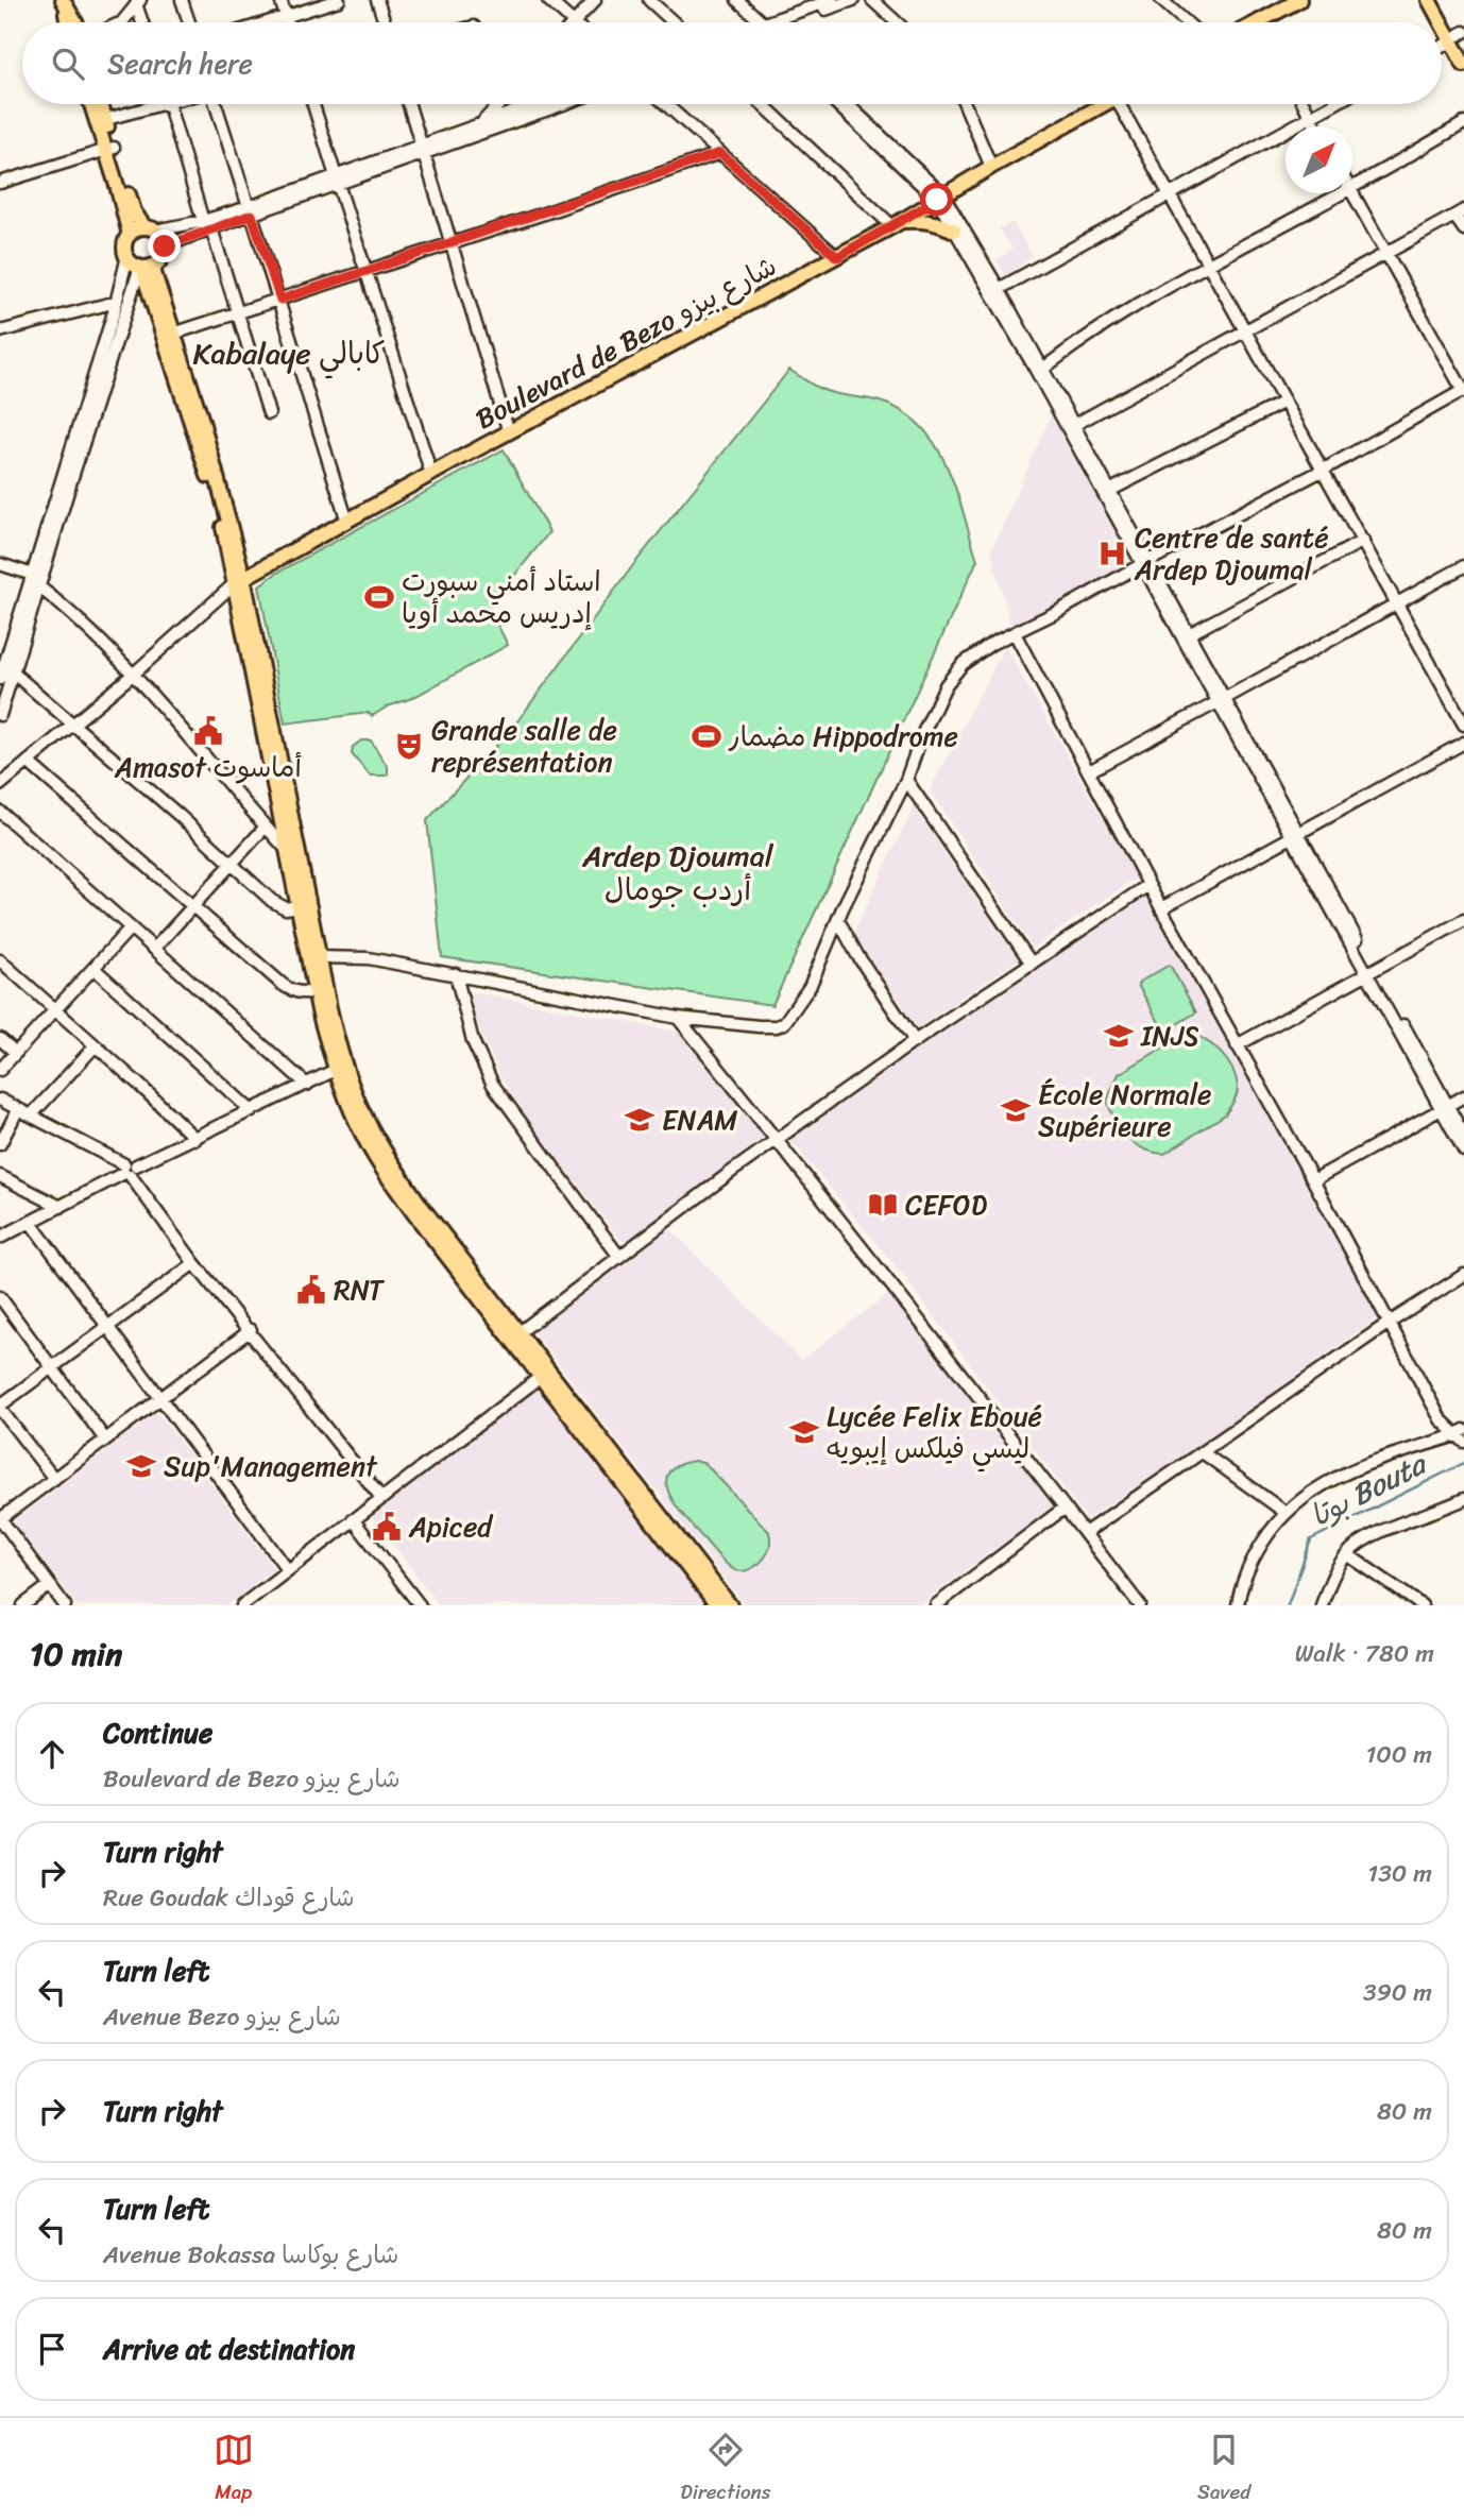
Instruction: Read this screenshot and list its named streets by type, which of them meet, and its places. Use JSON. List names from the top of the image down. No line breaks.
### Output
{"streets":{"main road":["Boulevard de Bezo شارع بيزو"]},"districts":["Kabalaye كابالي","Ardep Djoumal أردب جومال"],"water":["بوتا Bouta"],"places":{"hospital":["Centre de santé Ardep Djoumal"],"sports":["استاد أمني سبورت إدريس محمد أويا","مضمار Hippodrome"],"public building":["Amasot أماسوت","RNT","Apiced"],"theatre":["Grande salle de représentation"],"school or university":["INJS","École Normale Supérieure","ENAM","Lycée Felix Eboué ليسي فيلكس إيبويه","Sup'Management"],"library":["CEFOD"]},"north":"top right","page":{"search":"Search here","heading":["10 min","Walk · 780 m"],"list":[["Continue","Boulevard de Bezo شارع بيزو","100 m"],["Turn right","Rue Goudak شارع قوداك","130 m"],["Turn left","Avenue Bezo شارع بيزو","390 m"],["Turn right","80 m"],["Turn left","Avenue Bokassa شارع بوكاسا","80 m"],"Arrive at destination"],"nav":["Map","Directions","Saved"]}}
